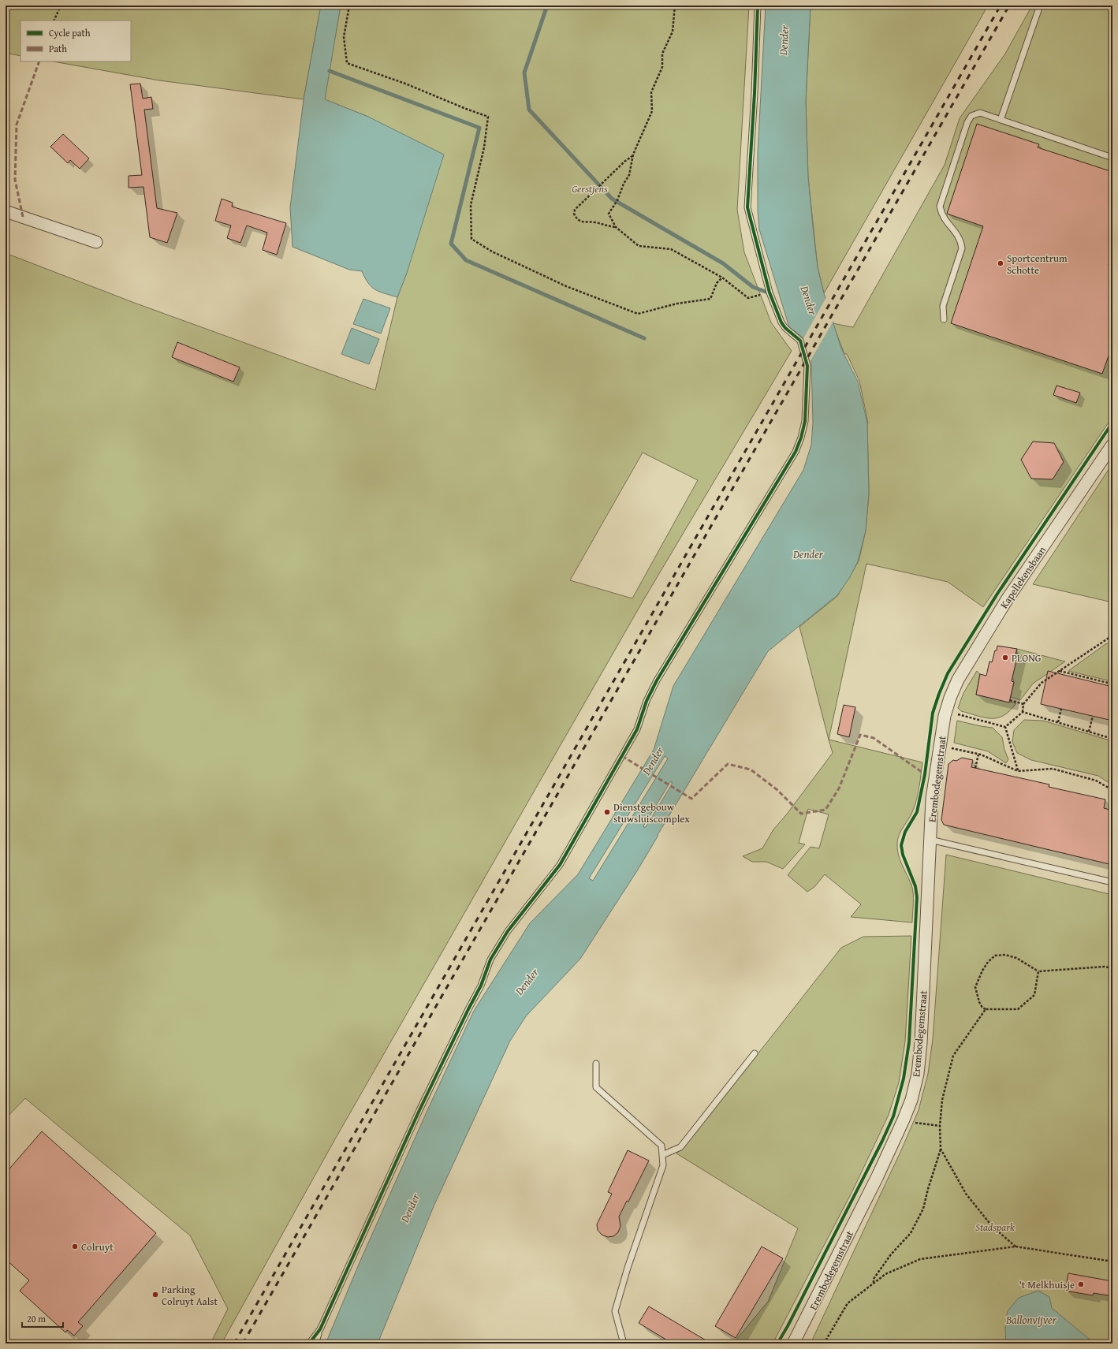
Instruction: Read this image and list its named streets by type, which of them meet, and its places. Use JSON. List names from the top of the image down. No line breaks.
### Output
{"streets":{"street":["Kapellekensbaan","Erembodegemstraat"]},"crossings":[["Kapellekensbaan","Erembodegemstraat"]],"water":["Dender","Ballonvijver"],"parks":["Gerstjens","Stadspark"],"places":["Sportcentrum Schotte","PLONG","Dienstgebouw stuwsluiscomplex","Colruyt","'t Melkhuisje","Parking Colruyt Aalst"],"legend":["Cycle path","Path"],"scale_bar":"20 m"}
